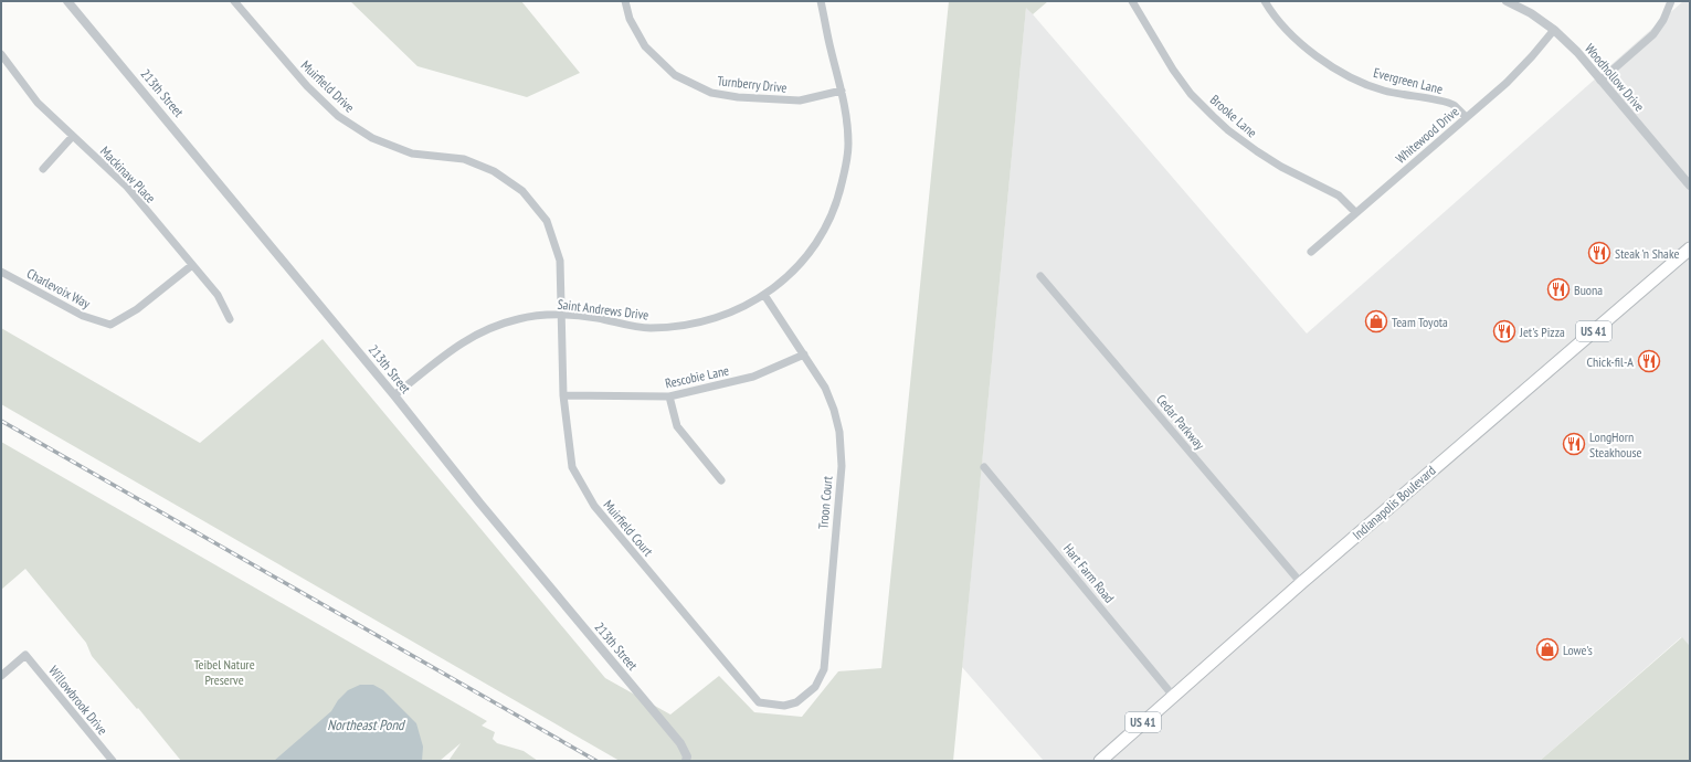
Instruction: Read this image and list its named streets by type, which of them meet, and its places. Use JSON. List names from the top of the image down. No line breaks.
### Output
{"streets":{"highway":["US 41","Indianapolis Boulevard"],"street":["Woodhollow Drive","Evergreen Lane","Turnberry Drive","Muirfield Drive","213th Street","Brooke Lane","Whitewood Drive","Mackinaw Place","Charlevoix Way","Saint Andrews Drive","Rescobie Lane","Cedar Parkway","Troon Court","Muirfield Court","Hart Farm Road","Willowbrook Drive"]},"crossings":[["Woodhollow Drive","Whitewood Drive"],["Evergreen Lane","Whitewood Drive"],["Turnberry Drive","Saint Andrews Drive"],["Muirfield Drive","Saint Andrews Drive"],["Muirfield Drive","Muirfield Court"],["213th Street","Saint Andrews Drive"],["Brooke Lane","Whitewood Drive"],["Mackinaw Place","Charlevoix Way"],["Saint Andrews Drive","Troon Court"],["Saint Andrews Drive","Muirfield Court"],["Rescobie Lane","Troon Court"],["Rescobie Lane","Muirfield Court"],["Cedar Parkway","Indianapolis Boulevard"],["Troon Court","Muirfield Court"],["Indianapolis Boulevard","Hart Farm Road"]],"water":["Northeast Pond"],"parks":["Teibel Nature Preserve"],"places":{"restaurant":["Steak 'n Shake","Buona","Jet's Pizza","Chick-fil-A","LongHorn Steakhouse"],"shop":["Team Toyota","Lowe's"]}}
